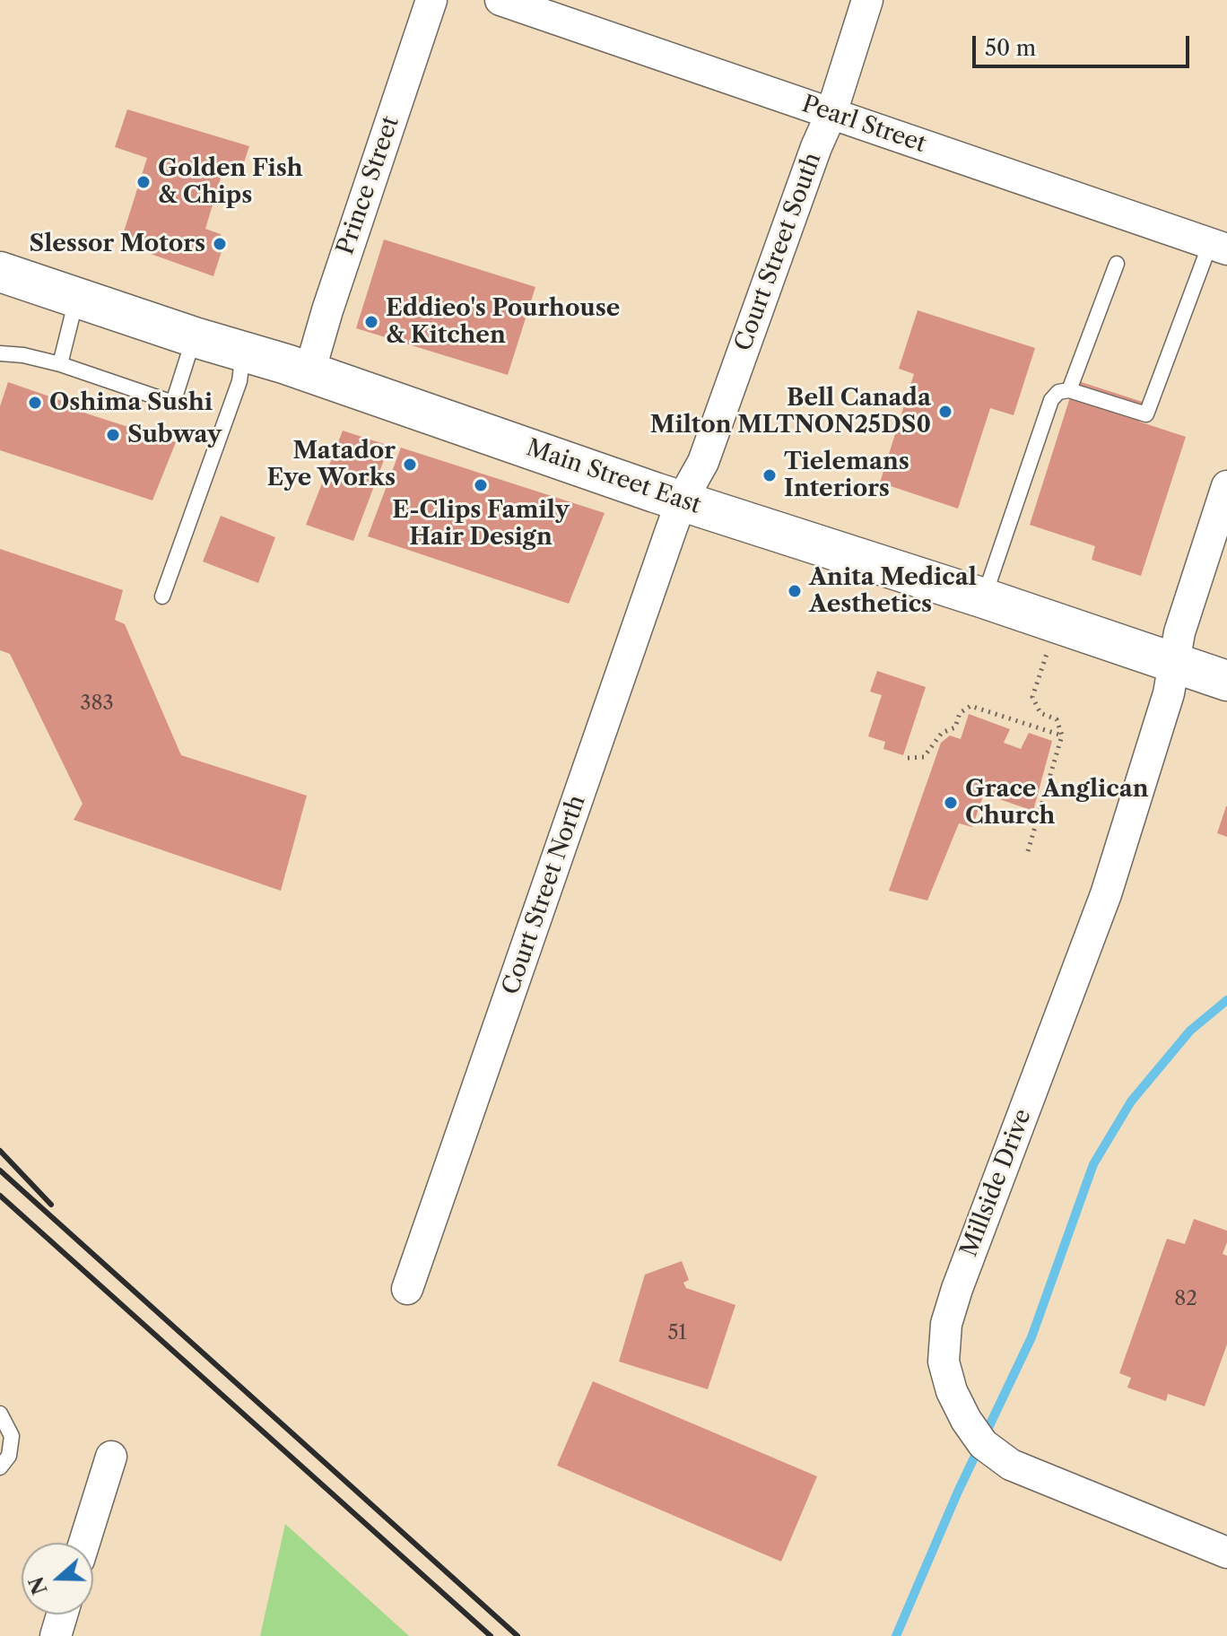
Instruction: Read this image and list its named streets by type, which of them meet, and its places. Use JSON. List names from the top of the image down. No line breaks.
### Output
{"streets":{"main road":["Main Street East"],"street":["Pearl Street","Prince Street","Court Street South","Court Street North","Millside Drive"]},"crossings":[["Pearl Street","Court Street South"],["Prince Street","Main Street East"],["Court Street South","Main Street East"],["Court Street South","Court Street North"],["Main Street East","Court Street North"],["Main Street East","Millside Drive"]],"places":["Golden Fish & Chips","Slessor Motors","Eddieo's Pourhouse & Kitchen","Oshima Sushi","Bell Canada Milton MLTNON25DS0","Subway","Matador Eye Works","Tielemans Interiors","E-Clips Family Hair Design","Anita Medical Aesthetics","Grace Anglican Church"],"house_numbers":["383","82","51"],"scale_bar":"50 m","north":"left"}
